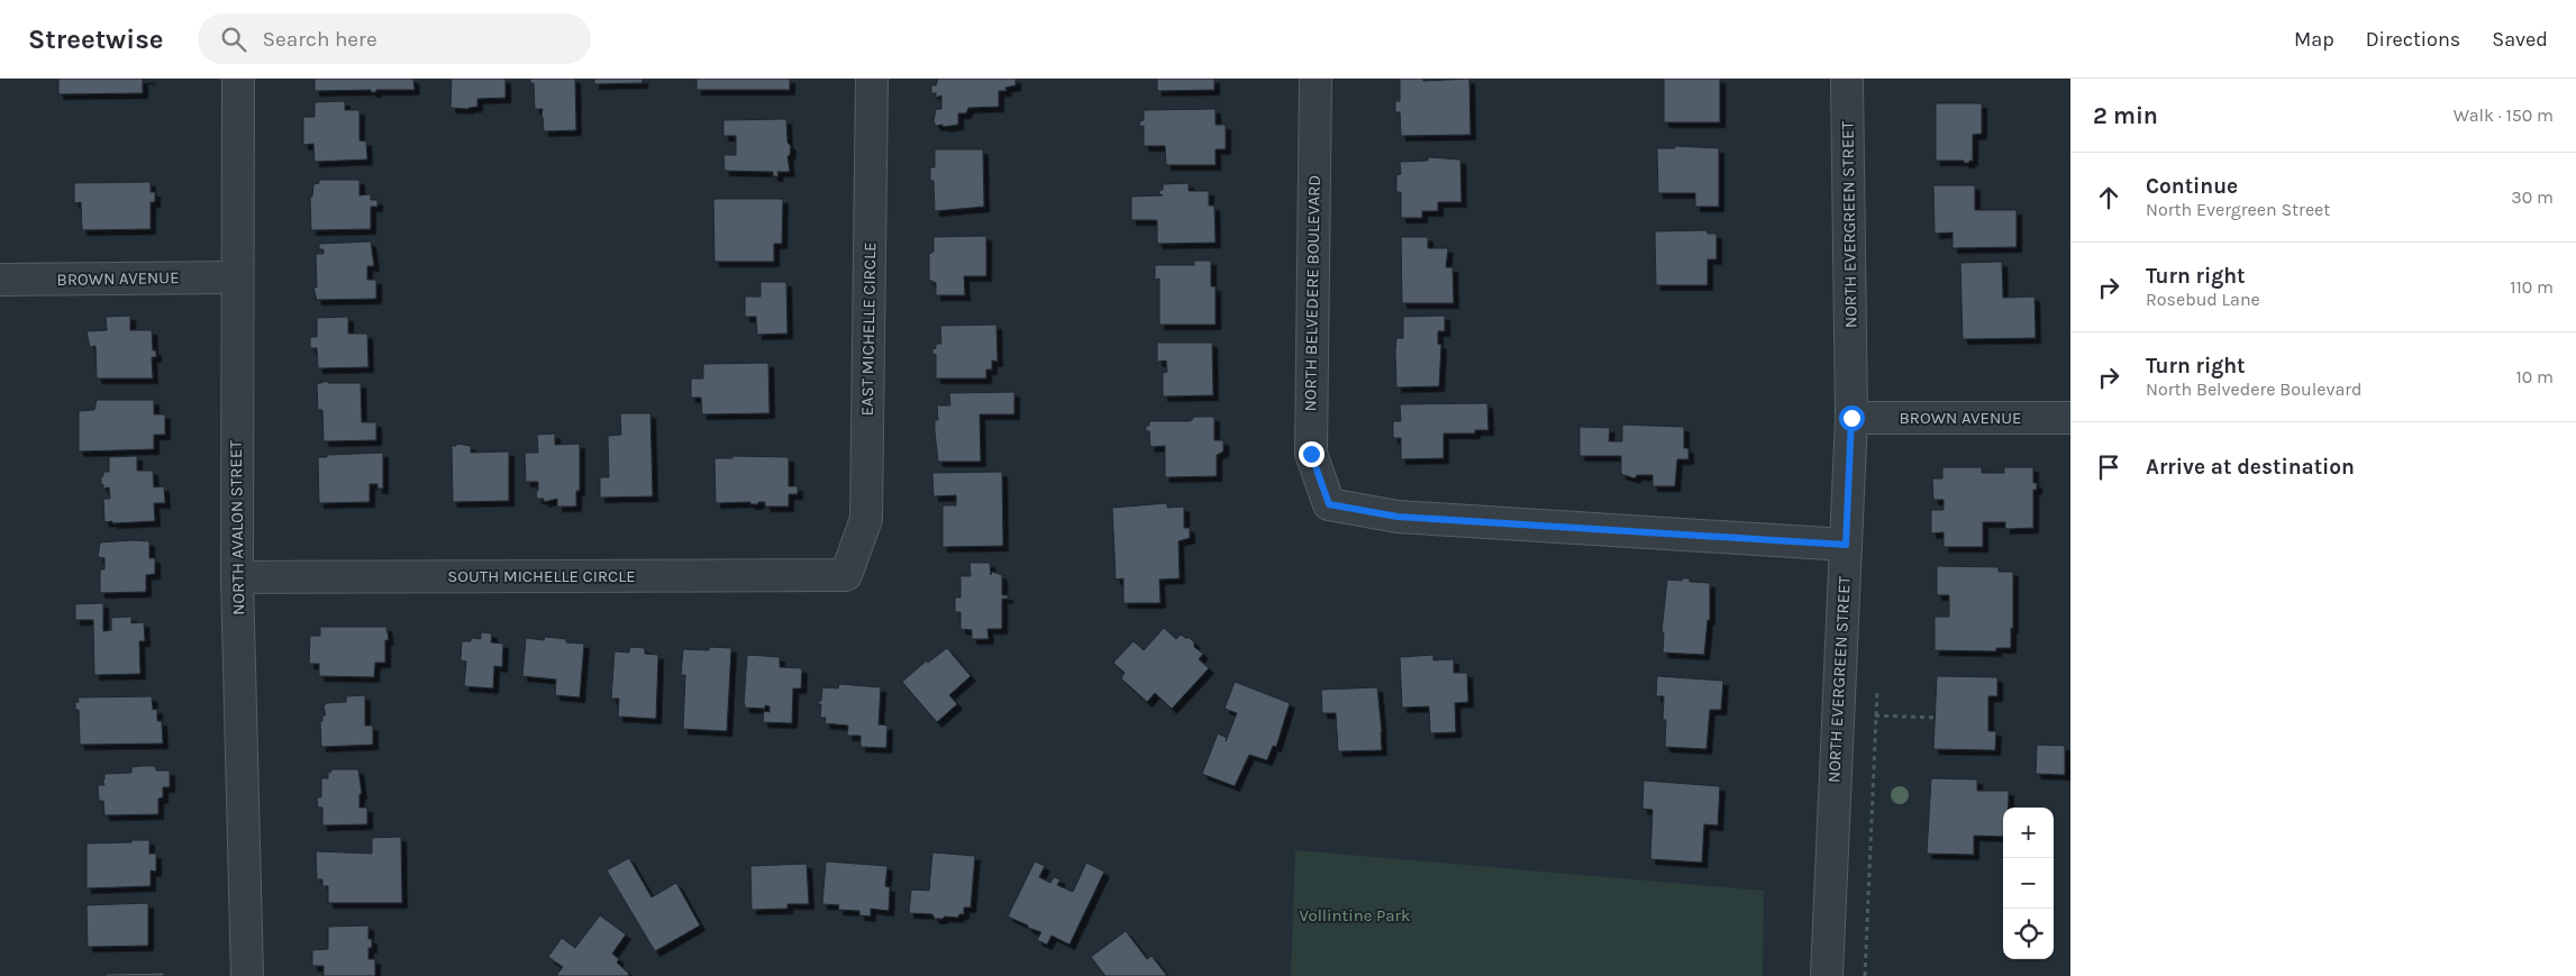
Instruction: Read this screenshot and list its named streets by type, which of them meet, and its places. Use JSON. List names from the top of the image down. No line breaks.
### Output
{"streets":{"street":["NORTH EVERGREEN STREET","BROWN AVENUE","NORTH BELVEDERE BOULEVARD","EAST MICHELLE CIRCLE","NORTH AVALON STREET","SOUTH MICHELLE CIRCLE"]},"crossings":[["NORTH EVERGREEN STREET","BROWN AVENUE"],["NORTH EVERGREEN STREET","NORTH BELVEDERE BOULEVARD"],["BROWN AVENUE","NORTH AVALON STREET"],["EAST MICHELLE CIRCLE","SOUTH MICHELLE CIRCLE"],["NORTH AVALON STREET","SOUTH MICHELLE CIRCLE"]],"parks":["Vollintine Park"],"page":{"header":"Streetwise","search":"Search here","nav":["Map","Directions","Saved"],"heading":["2 min","Walk · 150 m"],"list":[["Continue","North Evergreen Street","30 m"],["Turn right","Rosebud Lane","110 m"],["Turn right","North Belvedere Boulevard","10 m"],"Arrive at destination"],"map_buttons":["+","−"]}}
